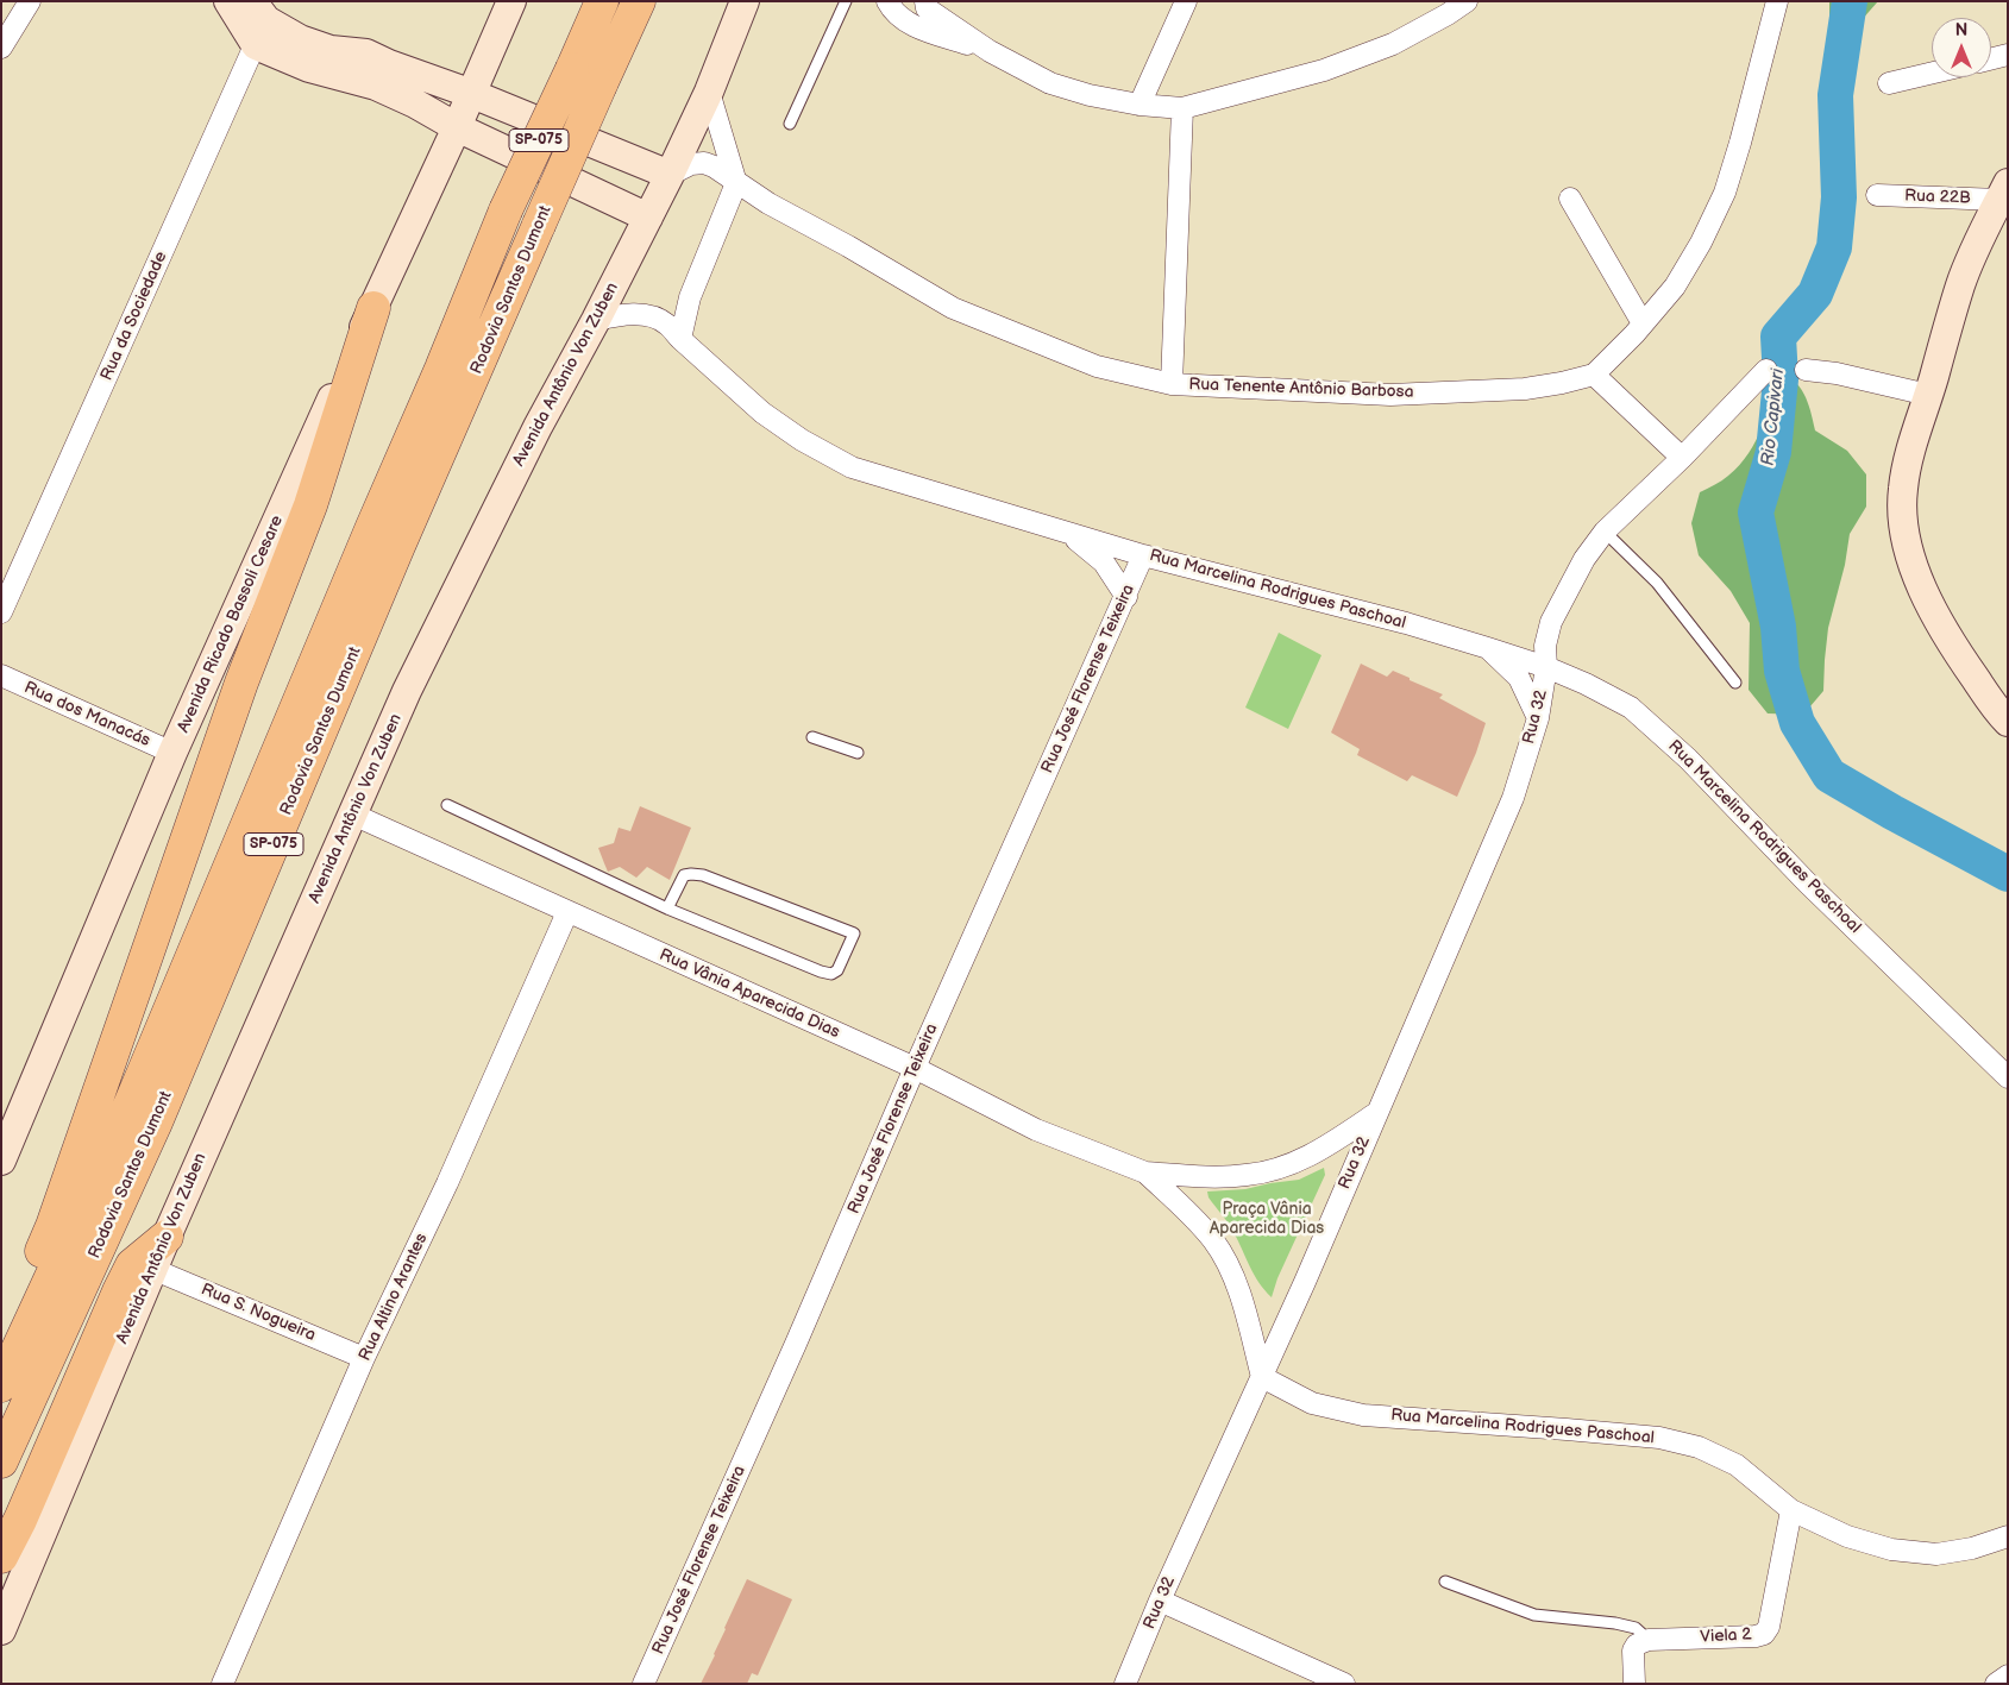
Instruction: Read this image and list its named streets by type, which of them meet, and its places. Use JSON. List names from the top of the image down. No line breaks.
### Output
{"streets":{"highway":["SP-075","Rodovia Santos Dumont"],"street":["Rua 22B","Rua da Sociedade","Avenida Antônio Von Zuben","Rua Tenente Antônio Barbosa","Rua Marcelina Rodrigues Paschoal","Avenida Ricado Bassoli Cesare","Rua José Florense Teixeira","Rua dos Manacás","Rua 32","Rua Vânia Aparecida Dias","Rua Altino Arantes","Rua S. Nogueira","Viela 2"]},"crossings":[["Avenida Antônio Von Zuben","Rua Tenente Antônio Barbosa"],["Avenida Antônio Von Zuben","Rua Marcelina Rodrigues Paschoal"],["Avenida Antônio Von Zuben","Rua Vânia Aparecida Dias"],["Avenida Antônio Von Zuben","Rua S. Nogueira"],["Rua Marcelina Rodrigues Paschoal","Rua José Florense Teixeira"],["Rua Marcelina Rodrigues Paschoal","Rua 32"],["Rua Marcelina Rodrigues Paschoal","Rua Vânia Aparecida Dias"],["Rua Marcelina Rodrigues Paschoal","Viela 2"],["Avenida Ricado Bassoli Cesare","Rua dos Manacás"],["Rua José Florense Teixeira","Rua Vânia Aparecida Dias"],["Rua 32","Rua Vânia Aparecida Dias"],["Rua Vânia Aparecida Dias","Rua Altino Arantes"],["Rua Altino Arantes","Rua S. Nogueira"]],"water":["Rio Capivari"],"parks":["Praça Vânia Aparecida Dias"],"north":"top"}
